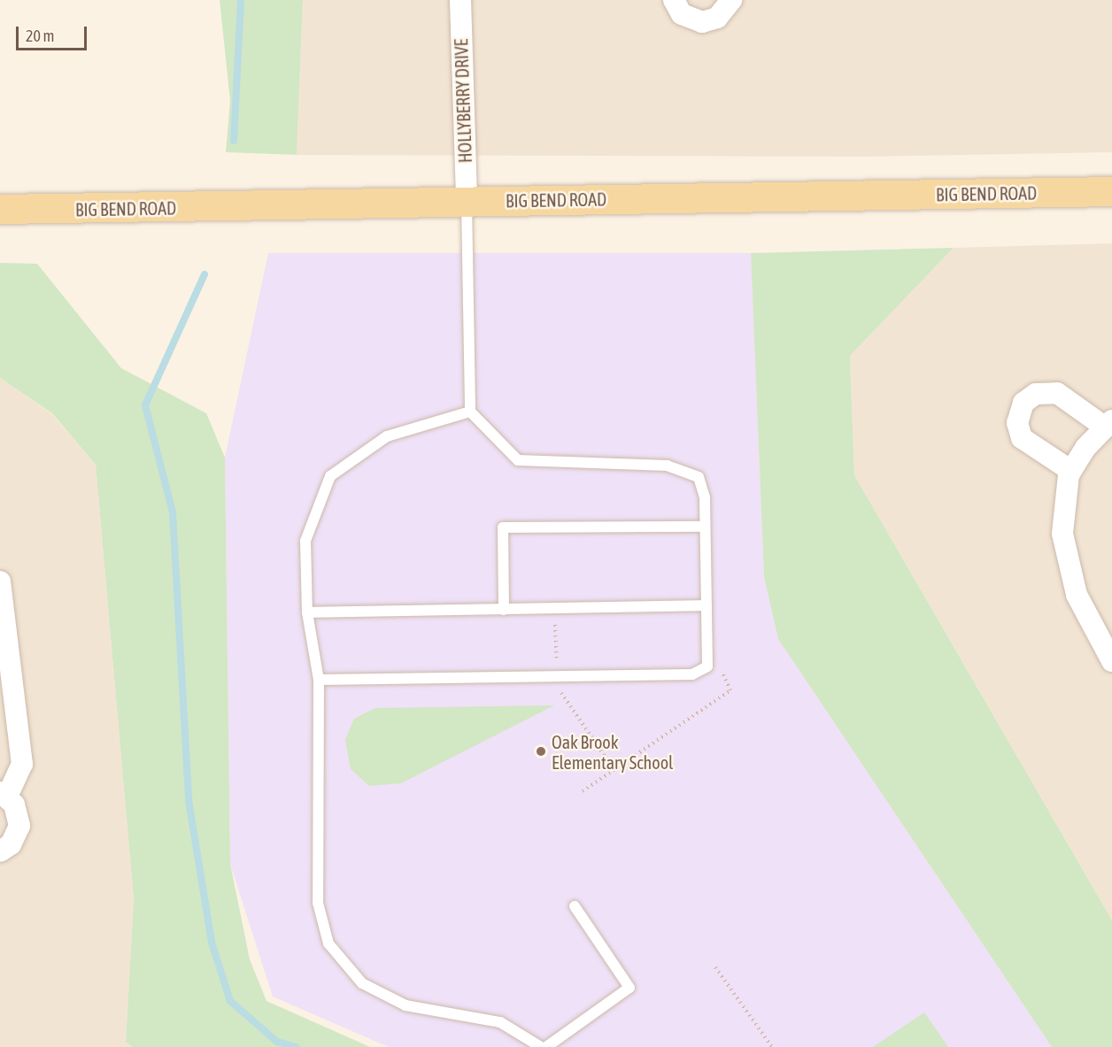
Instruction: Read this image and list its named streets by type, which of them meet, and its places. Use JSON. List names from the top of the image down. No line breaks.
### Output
{"streets":{"main road":["BIG BEND ROAD"],"street":["HOLLYBERRY DRIVE"]},"crossings":[["HOLLYBERRY DRIVE","BIG BEND ROAD"]],"places":["Oak Brook Elementary School"],"scale_bar":"20 m"}
